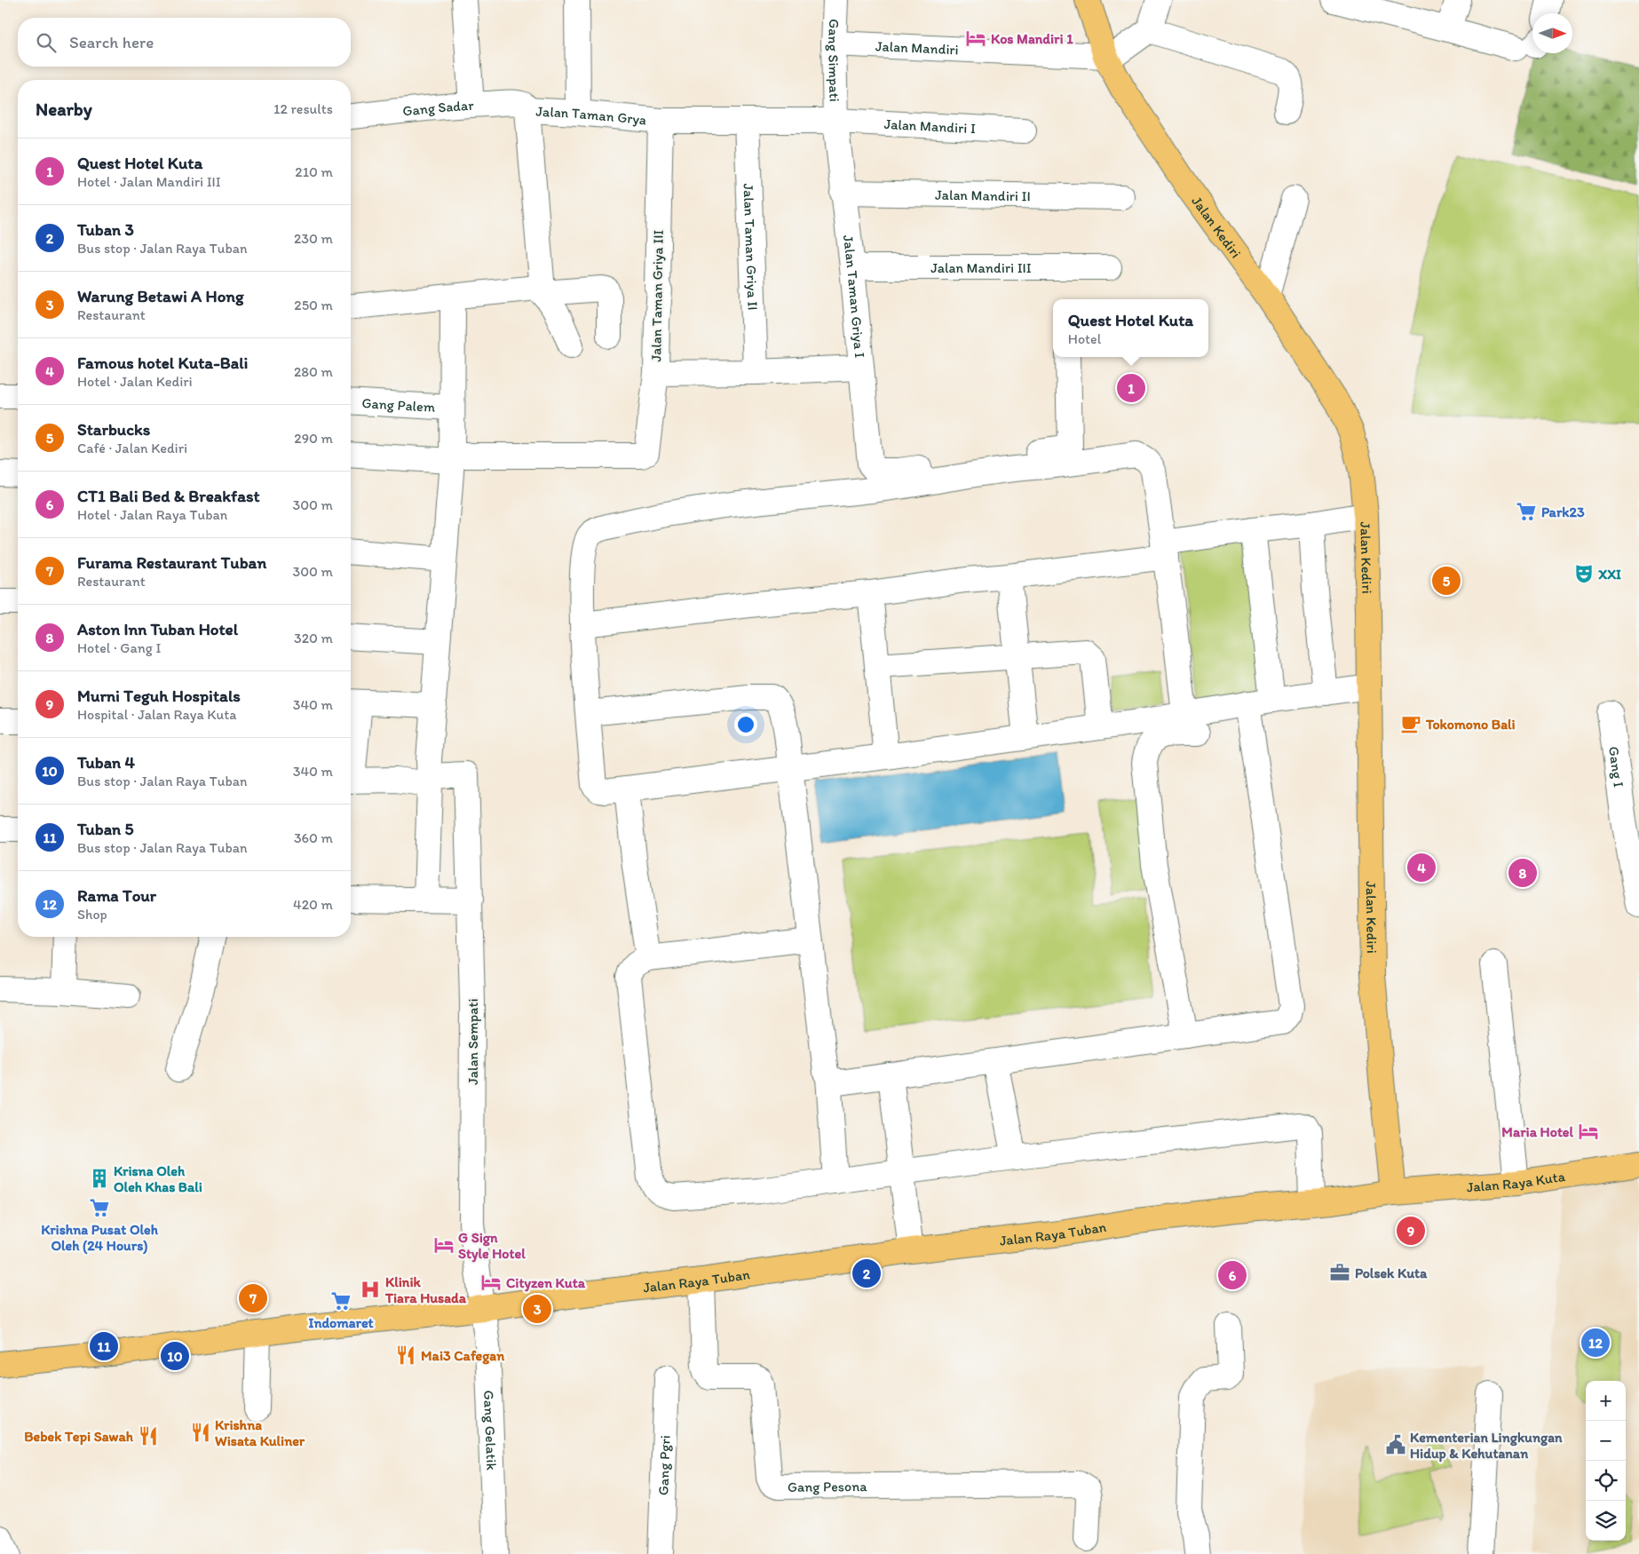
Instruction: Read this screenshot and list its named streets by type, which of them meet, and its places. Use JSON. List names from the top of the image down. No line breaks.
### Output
{"streets":{"main road":["Jalan Kediri","Jalan Raya Kuta","Jalan Raya Tuban"],"street":["Jalan Mandiri","Gang Simpati","Gang Sadar","Jalan Taman Grya","Jalan Mandiri I","Jalan Mandiri II","Jalan Taman Griya II","Jalan Mandiri III","Jalan Taman Griya III","Jalan Taman Griya I","Gang Palem","Gang I","Jalan Sempati","Gang Gelatik","Gang Pgri","Gang Pesona"]},"crossings":[["Jalan Mandiri","Gang Simpati"],["Jalan Mandiri","Jalan Kediri"],["Gang Simpati","Jalan Taman Grya"],["Gang Simpati","Jalan Mandiri I"],["Gang Simpati","Jalan Taman Griya I"],["Gang Sadar","Jalan Taman Grya"],["Jalan Taman Grya","Jalan Mandiri I"],["Jalan Taman Grya","Jalan Taman Griya II"],["Jalan Taman Grya","Jalan Taman Griya III"],["Jalan Taman Grya","Jalan Taman Griya I"],["Jalan Mandiri I","Jalan Taman Griya I"],["Jalan Mandiri II","Jalan Taman Griya I"],["Jalan Kediri","Jalan Raya Kuta"],["Jalan Kediri","Jalan Raya Tuban"],["Jalan Taman Griya II","Jalan Taman Griya III"],["Jalan Mandiri III","Jalan Taman Griya I"],["Jalan Taman Griya III","Jalan Taman Griya I"],["Jalan Sempati","Jalan Raya Tuban"],["Jalan Sempati","Gang Gelatik"],["Jalan Raya Kuta","Jalan Raya Tuban"],["Jalan Raya Tuban","Gang Gelatik"],["Jalan Raya Tuban","Gang Pesona"]],"places":{"hotel":["Kos Mandiri 1","Maria Hotel","G Sign Style Hotel","Cityzen Kuta"],"supermarket":["Park23","Krishna Pusat Oleh Oleh (24 Hours)","Indomaret"],"theatre":["XXI"],"cafe":["Tokomono Bali"],"building":["Krisna Oleh Oleh Khas Bali"],"office":["Polsek Kuta"],"hospital":["Klinik Tiara Husada"],"restaurant":["Mai3 Cafegan","Krishna Wisata Kuliner","Bebek Tepi Sawah"],"public building":["Kementerian Lingkungan Hidup & Kehutanan"]},"north":"right","page":{"search":"Search here","heading":["Nearby","12 results"],"list":[{"mark":"1","name":"Quest Hotel Kuta","note":"Hotel · Jalan Mandiri III","value":"210 m"},{"mark":"2","name":"Tuban 3","note":"Bus stop · Jalan Raya Tuban","value":"230 m"},{"mark":"3","name":"Warung Betawi A Hong","note":"Restaurant","value":"250 m"},{"mark":"4","name":"Famous hotel Kuta-Bali","note":"Hotel · Jalan Kediri","value":"280 m"},{"mark":"5","name":"Starbucks","note":"Café · Jalan Kediri","value":"290 m"},{"mark":"6","name":"CT1 Bali Bed & Breakfast","note":"Hotel · Jalan Raya Tuban","value":"300 m"},{"mark":"7","name":"Furama Restaurant Tuban","note":"Restaurant","value":"300 m"},{"mark":"8","name":"Aston Inn Tuban Hotel","note":"Hotel · Gang I","value":"320 m"},{"mark":"9","name":"Murni Teguh Hospitals","note":"Hospital · Jalan Raya Kuta","value":"340 m"},{"mark":"10","name":"Tuban 4","note":"Bus stop · Jalan Raya Tuban","value":"340 m"},{"mark":"11","name":"Tuban 5","note":"Bus stop · Jalan Raya Tuban","value":"360 m"},{"mark":"12","name":"Rama Tour","note":"Shop","value":"420 m"}],"popup":["Quest Hotel Kuta","Hotel"],"pins":["1","5","4","8","9","2","6","7","3","12","11","10"],"map_buttons":["+","−"]}}
